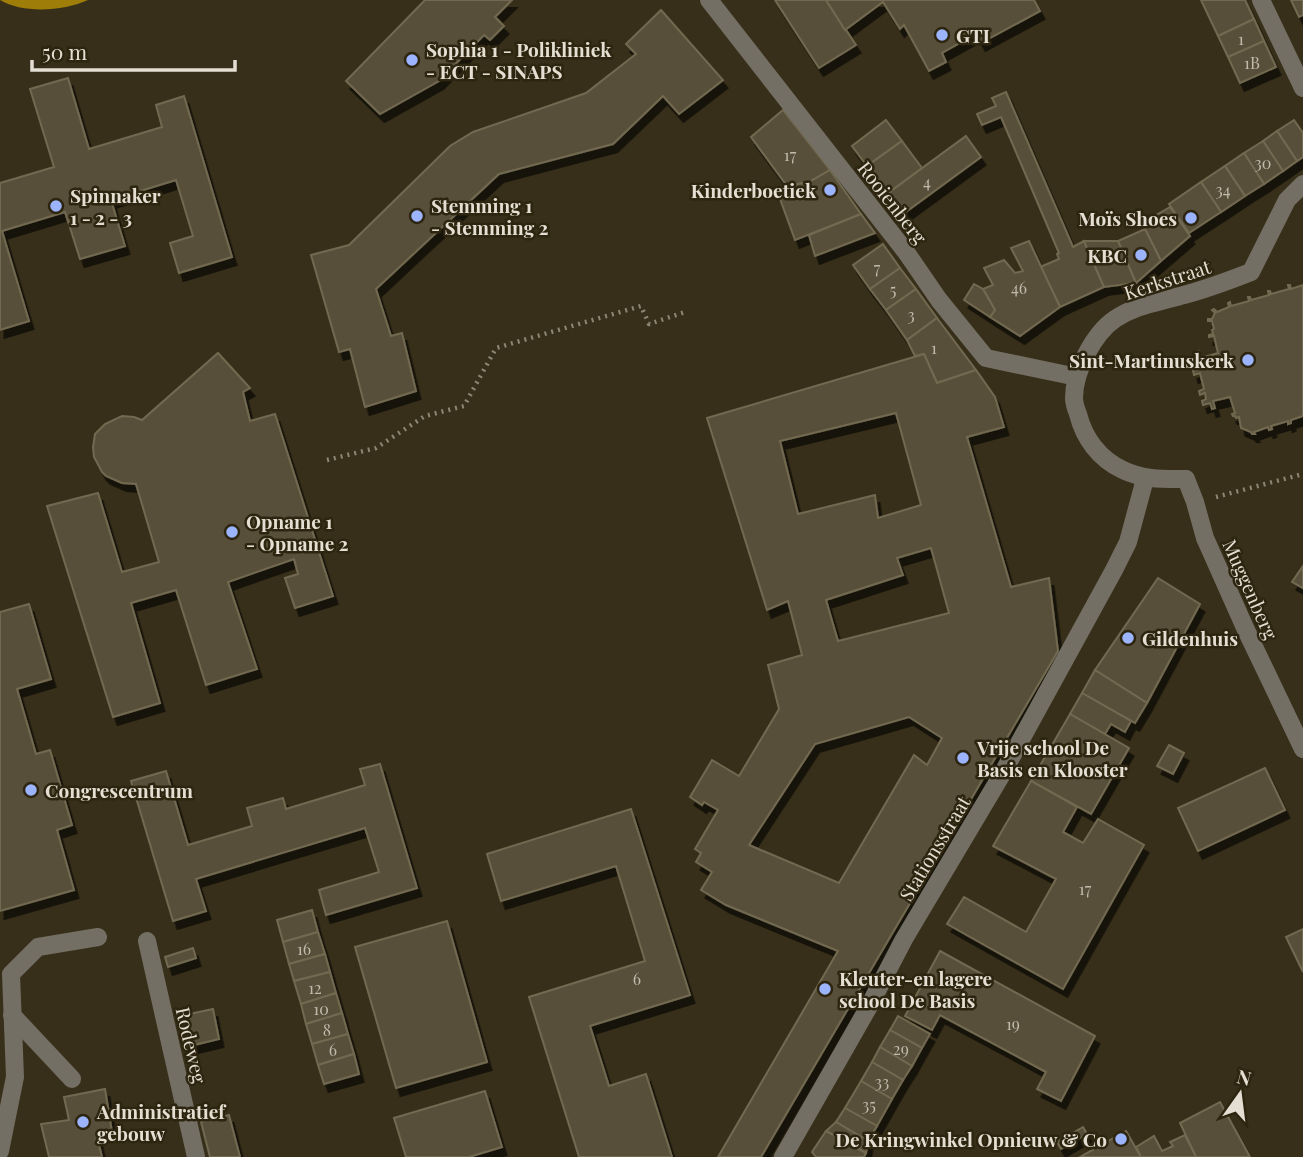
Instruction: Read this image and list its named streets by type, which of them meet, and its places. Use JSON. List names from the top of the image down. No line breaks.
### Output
{"streets":{"street":["Rooienberg","Kerkstraat","Muggenberg","Stationsstraat","Rodeweg"]},"crossings":[["Rooienberg","Kerkstraat"],["Kerkstraat","Muggenberg"],["Kerkstraat","Stationsstraat"],["Muggenberg","Stationsstraat"]],"places":["GTI","Sophia 1 - Polikliniek - ECT - SINAPS","Kinderboetiek","Spinnaker 1 - 2 - 3","Stemming 1 - Stemming 2","Moïs Shoes","KBC","Sint-Martinuskerk","Opname 1 - Opname 2","Gildenhuis","Vrije school De Basis en Klooster","Congrescentrum","Kleuter-en lagere school De Basis","Administratief gebouw","De Kringwinkel Opnieuw & Co"],"house_numbers":["1","1B","17","30","4","34","7","46","5","3","1","17","16","6","12","10","19","8","29","6","33","35"],"scale_bar":"50 m","north":"top"}
